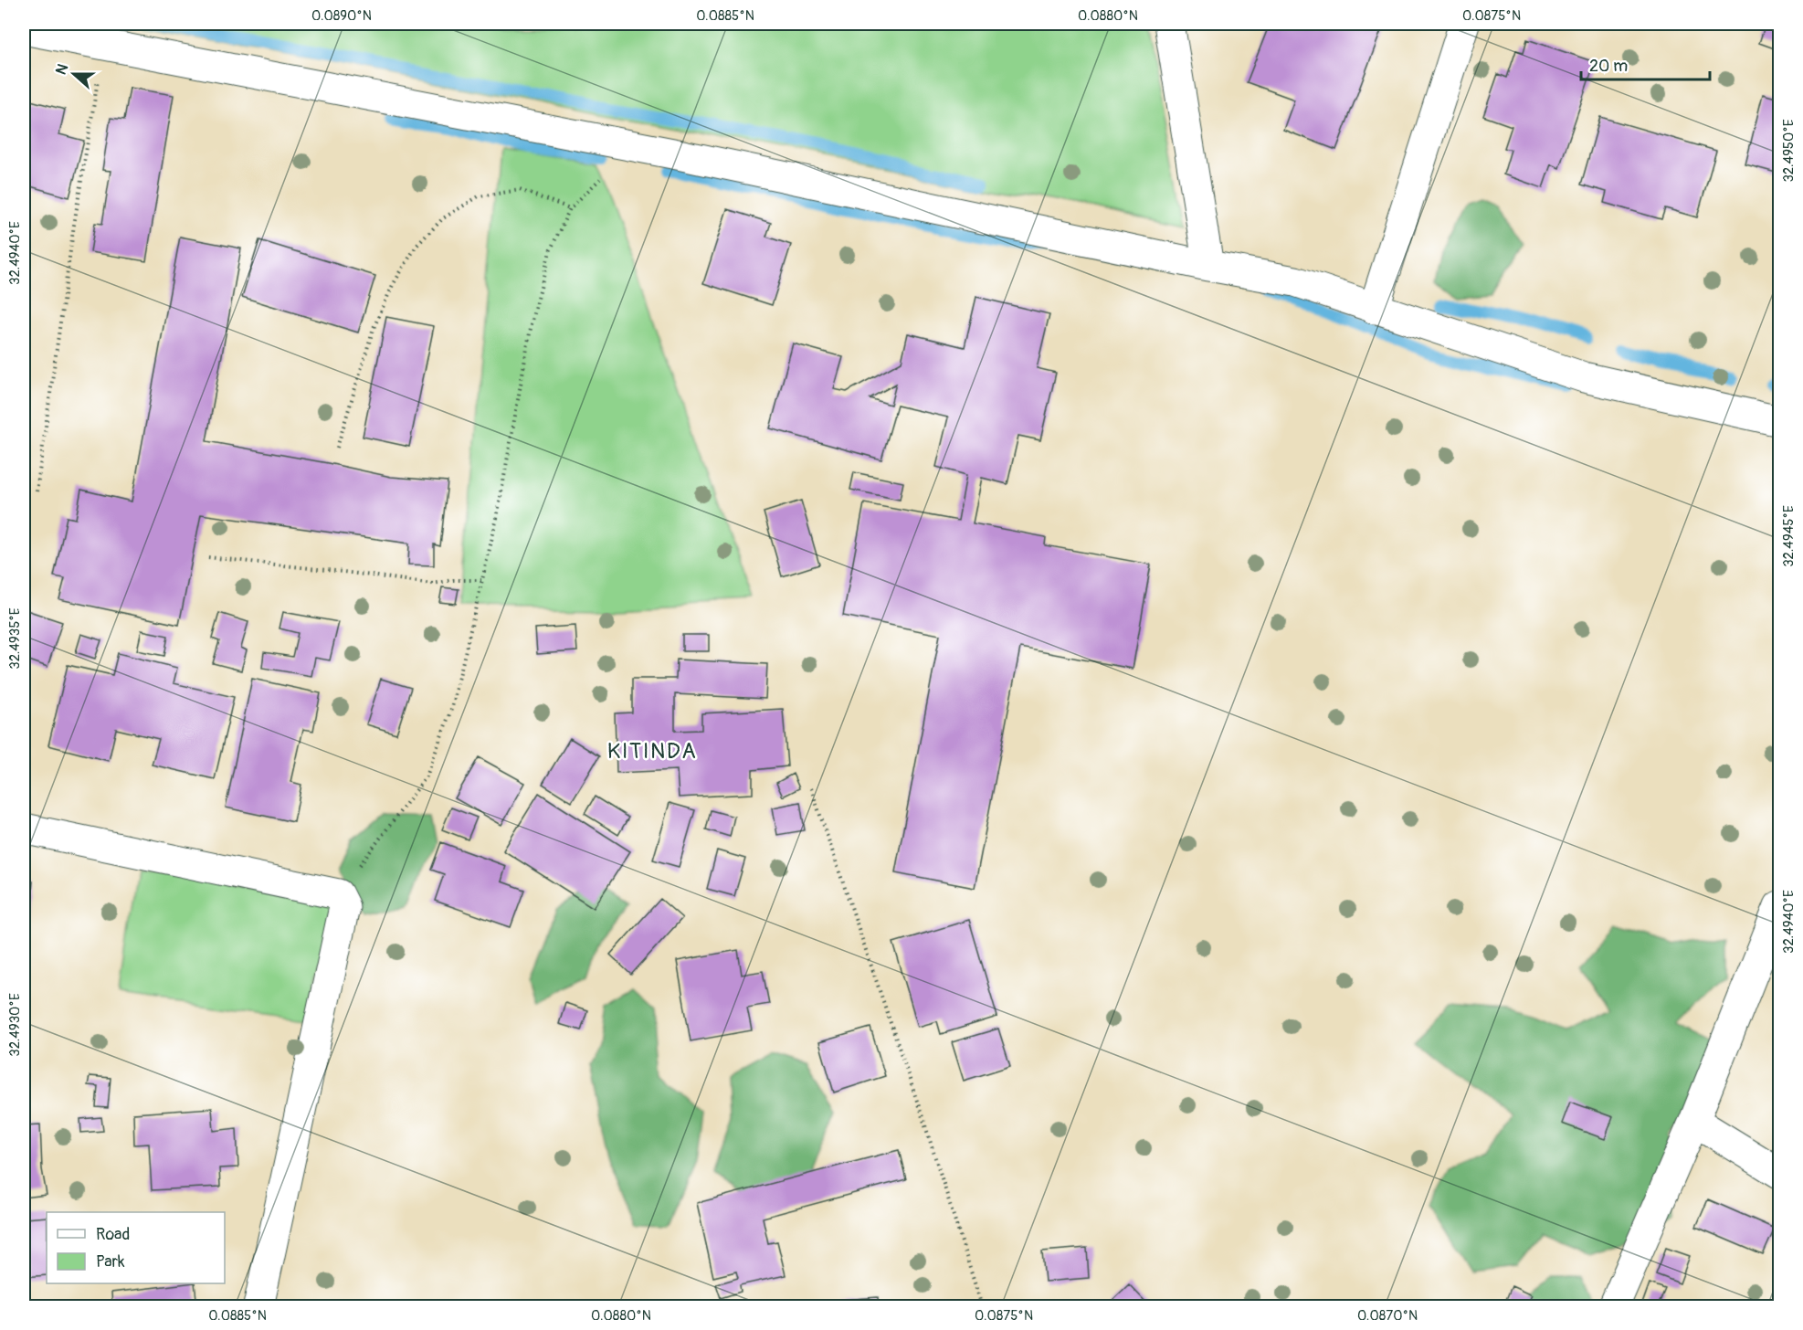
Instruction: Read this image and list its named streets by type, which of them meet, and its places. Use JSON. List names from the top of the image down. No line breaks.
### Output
{"districts":["KITINDA"],"legend":["Road","Park"],"scale_bar":"20 m","north":"left","coordinates":["0.0890°N","0.0885°N","0.0880°N","0.0875°N","32.4950°E","32.4940°E","32.4945°E","32.4935°E","32.4930°E","0.0870°N"]}
